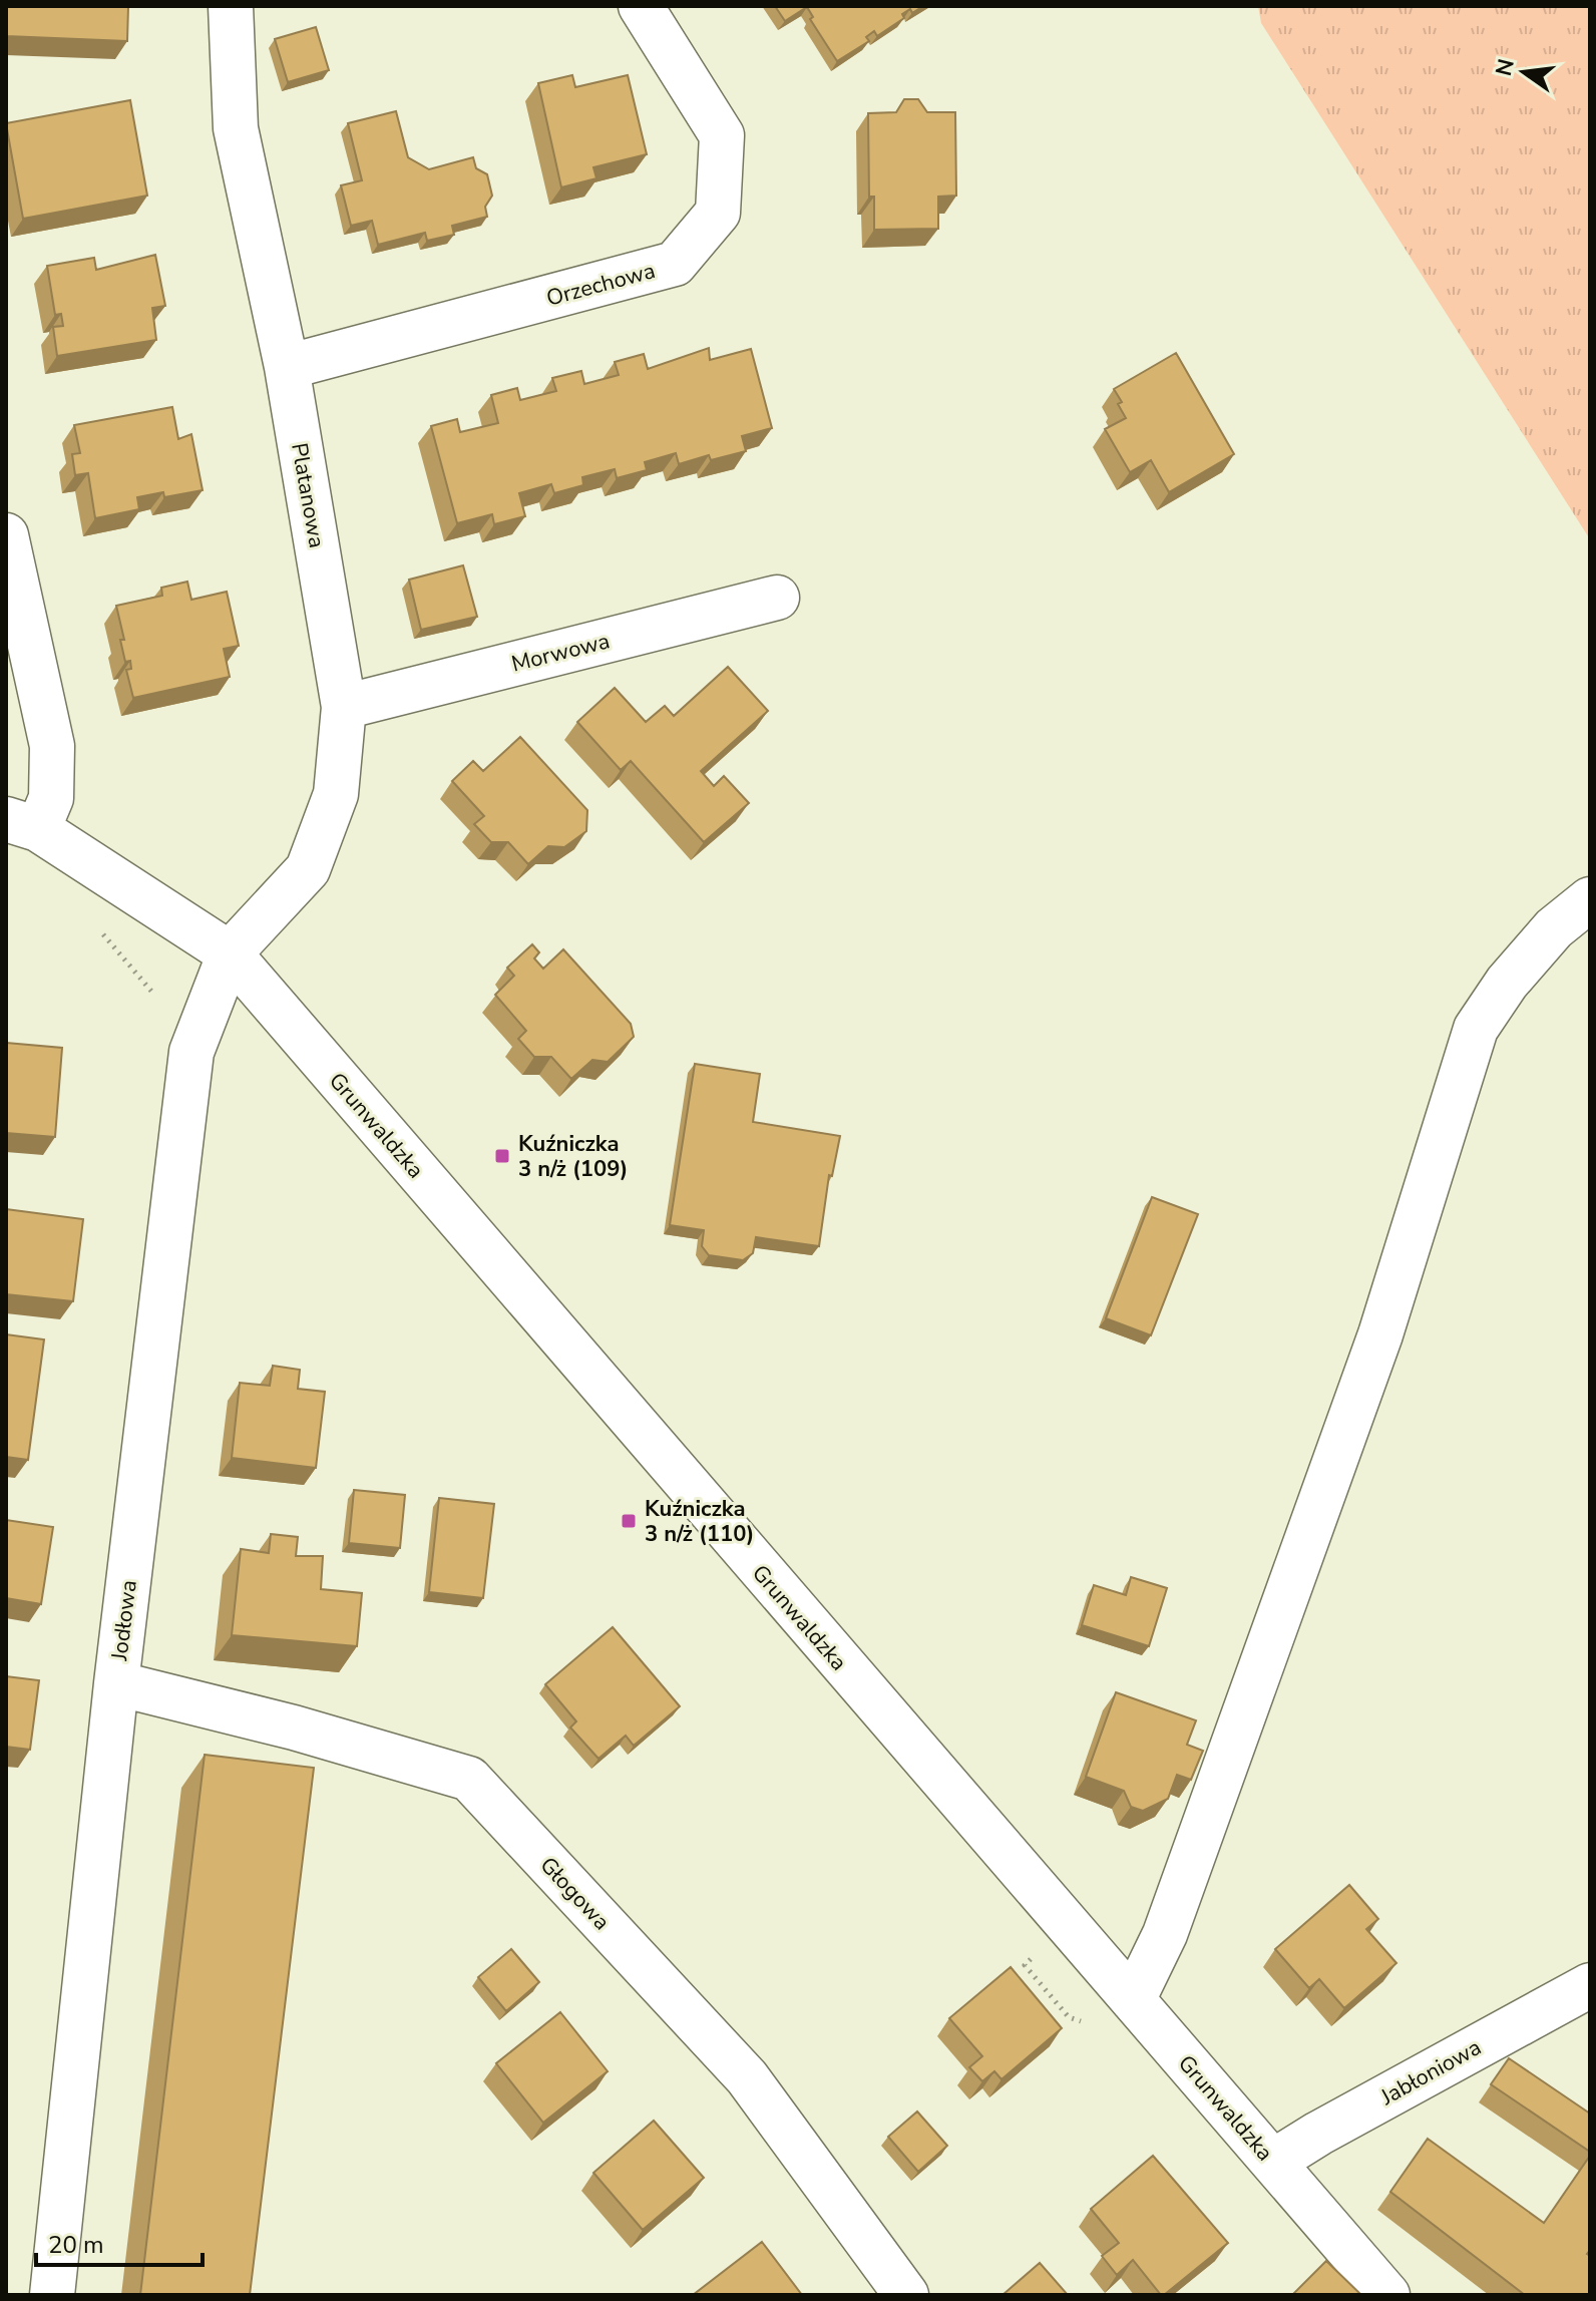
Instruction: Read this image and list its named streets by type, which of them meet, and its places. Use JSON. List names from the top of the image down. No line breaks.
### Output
{"streets":{"street":["Orzechowa","Platanowa","Morwowa","Grunwaldzka","Jodłowa","Głogowa","Jabłoniowa"]},"crossings":[["Orzechowa","Platanowa"],["Platanowa","Morwowa"],["Platanowa","Grunwaldzka"],["Platanowa","Jodłowa"],["Grunwaldzka","Jodłowa"],["Grunwaldzka","Jabłoniowa"],["Jodłowa","Głogowa"]],"places":{"transit":["Kuźniczka 3 n/ż (109)","Kuźniczka 3 n/ż (110)"]},"scale_bar":"20 m","north":"left"}
